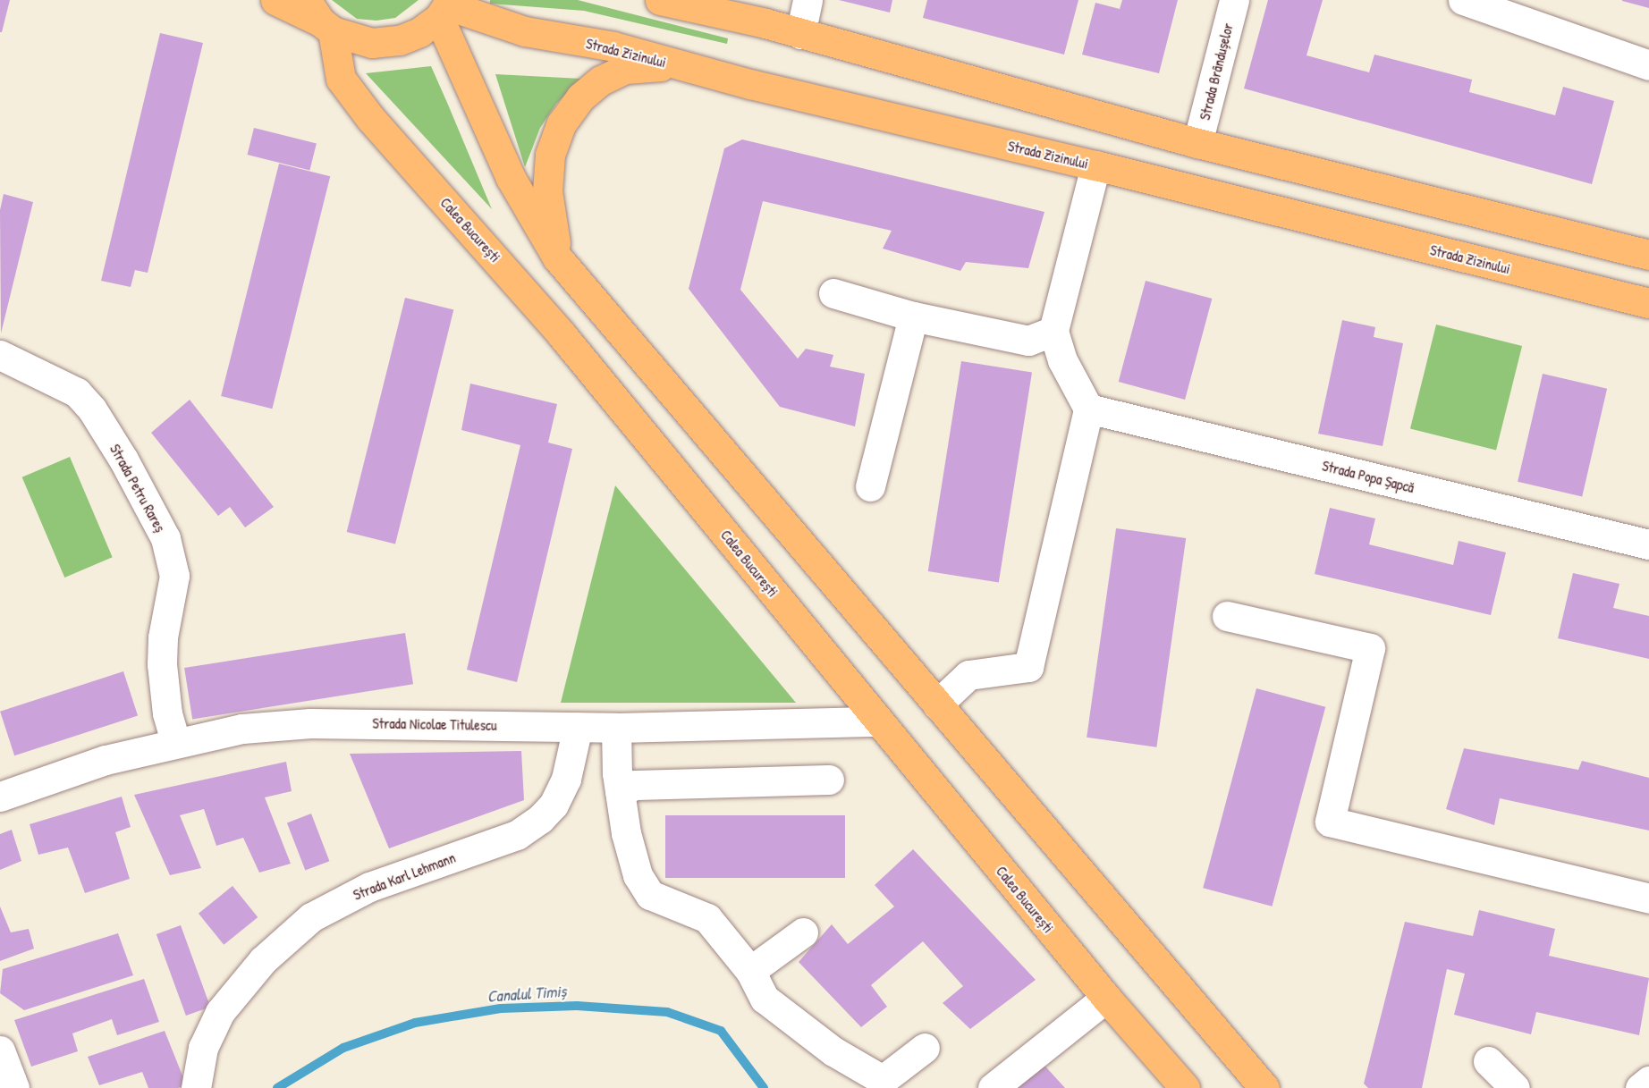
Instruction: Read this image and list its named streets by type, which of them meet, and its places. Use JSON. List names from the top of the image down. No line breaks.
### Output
{"streets":{"main road":["Strada Zizinului","Calea București"],"street":["Strada Brândușelor","Strada Popa Șapcă","Strada Petru Rareș","Strada Nicolae Titulescu","Strada Karl Lehmann"]},"crossings":[["Calea București","Strada Nicolae Titulescu"],["Strada Petru Rareș","Strada Nicolae Titulescu"],["Strada Nicolae Titulescu","Strada Karl Lehmann"]],"water":["Canalul Timiș"]}
